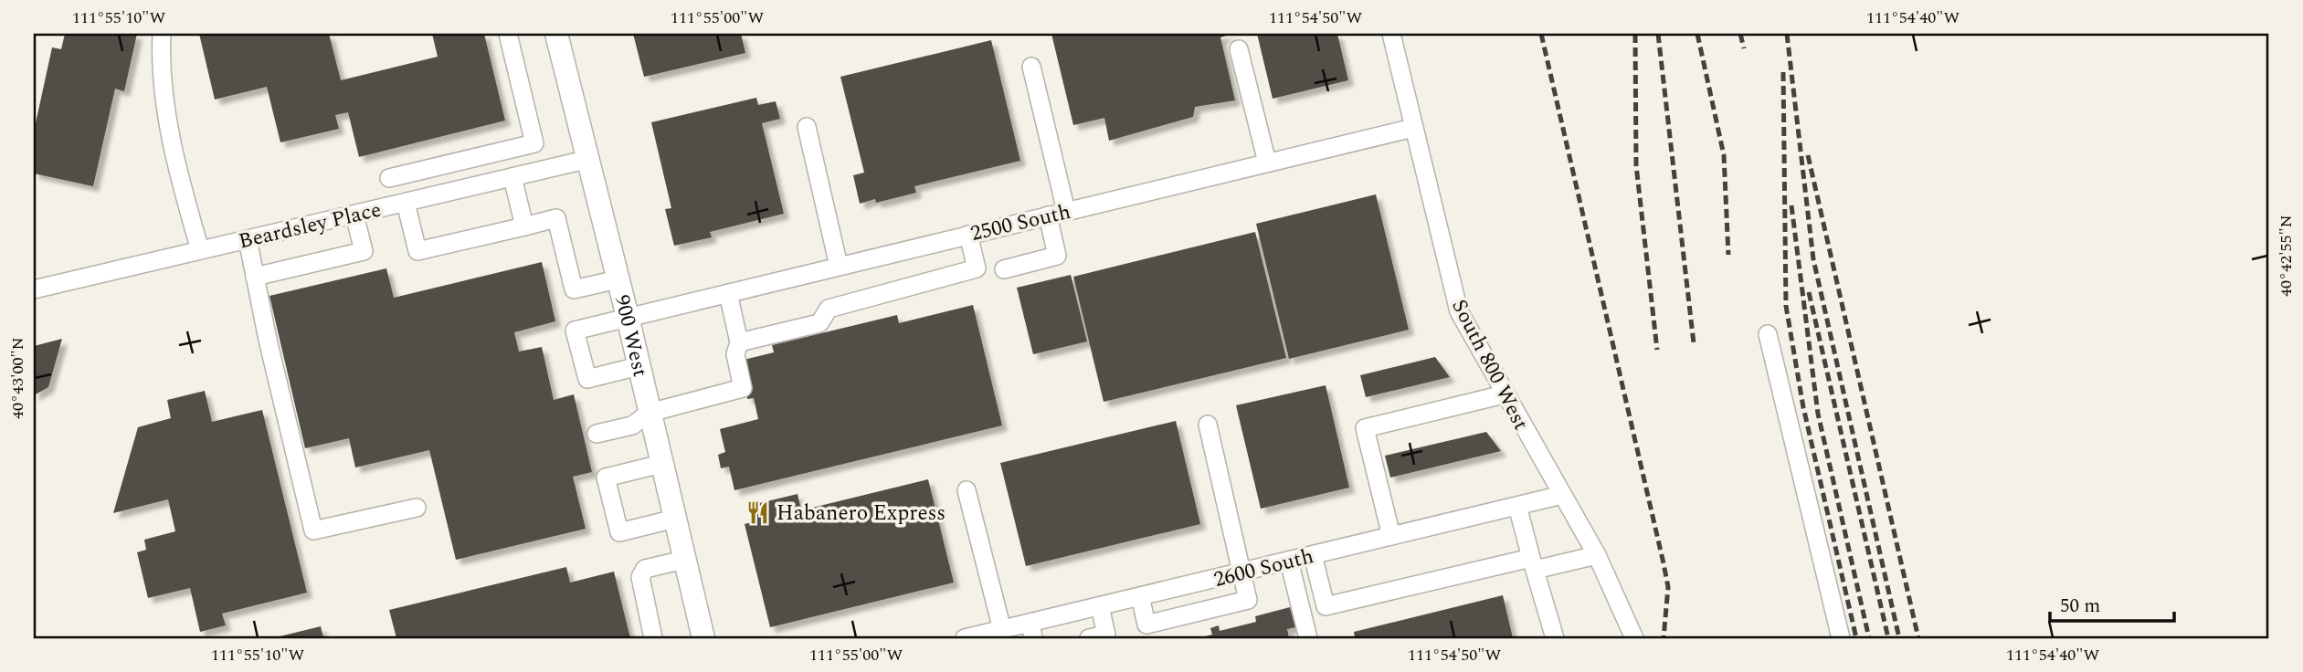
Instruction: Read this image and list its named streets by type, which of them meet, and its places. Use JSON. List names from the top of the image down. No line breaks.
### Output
{"streets":{"main road":["900 West"],"street":["2500 South","Beardsley Place","South 800 West","2600 South"]},"crossings":[["2500 South","900 West"],["2500 South","South 800 West"],["Beardsley Place","900 West"],["South 800 West","2600 South"]],"places":{"restaurant":["Habanero Express"]},"scale_bar":"50 m","coordinates":["111°55'10\"W","111°55'00\"W","111°54'50\"W","111°54'40\"W","40°42'55\"N","40°43'00\"N"]}
